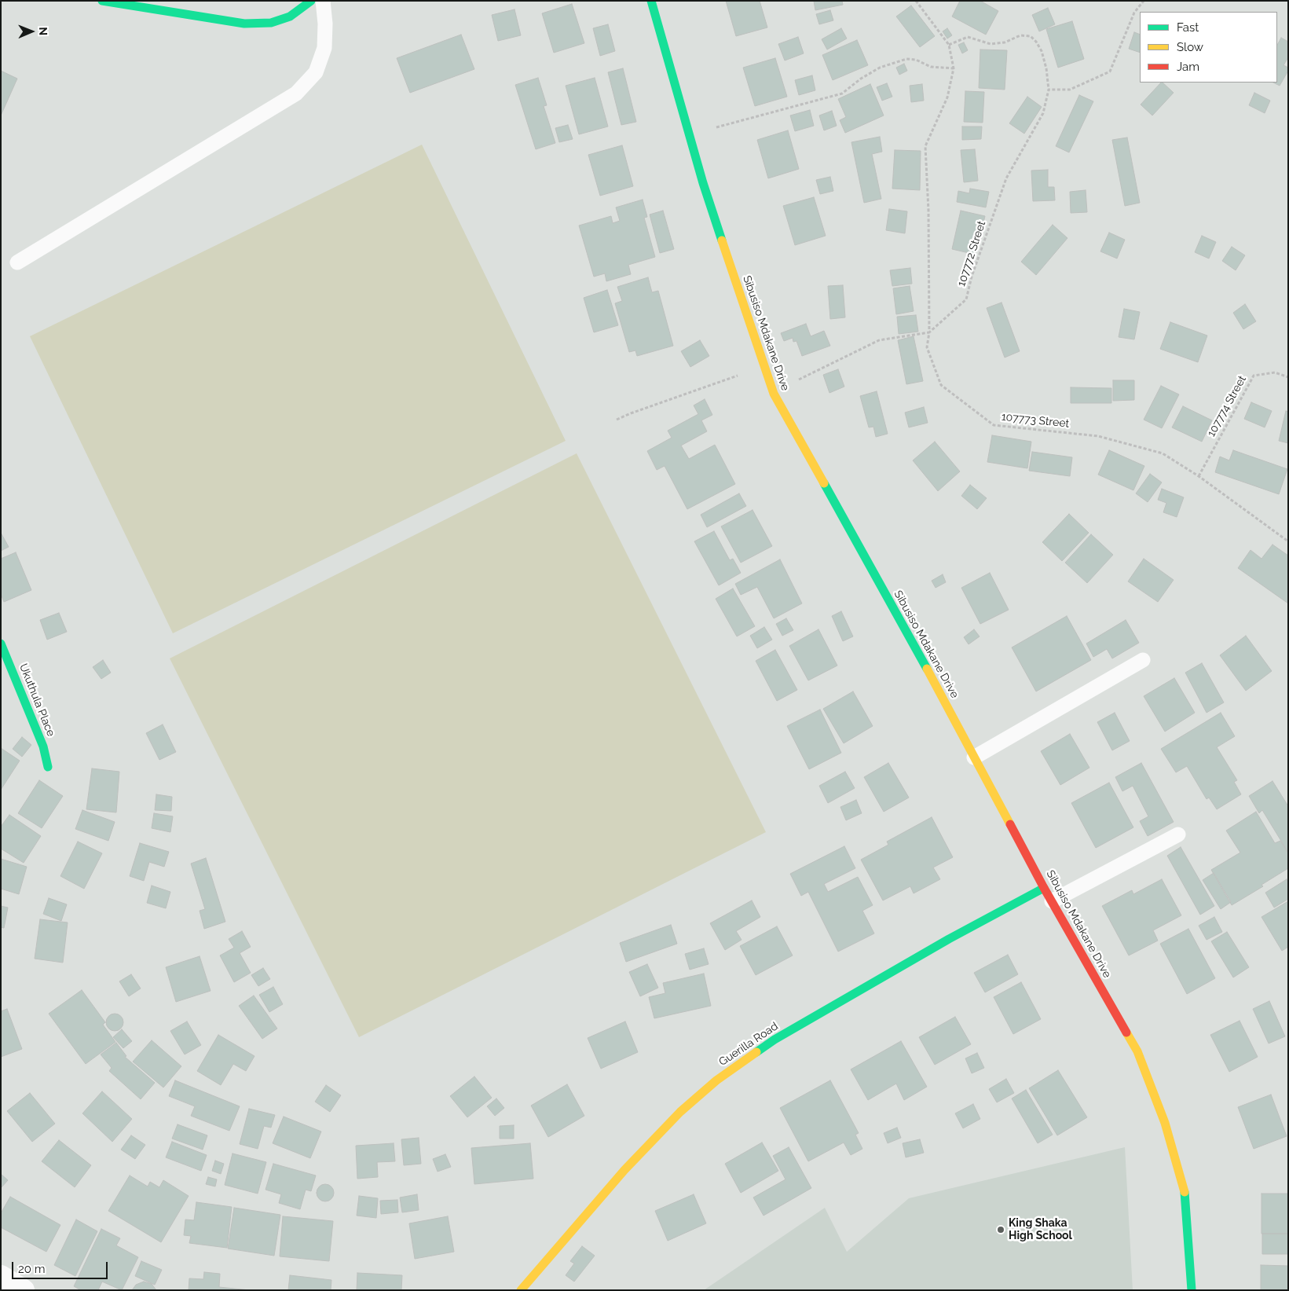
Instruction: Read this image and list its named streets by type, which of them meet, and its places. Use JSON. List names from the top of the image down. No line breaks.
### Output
{"streets":{"street":["Sibusiso Mdakane Drive","Ukuthula Place","Guerilla Road"],"path":["107772 Street","107774 Street","107773 Street"]},"crossings":[["107772 Street","107773 Street"],["Sibusiso Mdakane Drive","Guerilla Road"],["107774 Street","107773 Street"]],"places":["King Shaka High School"],"legend":["Fast","Slow","Jam"],"scale_bar":"20 m","north":"right"}
